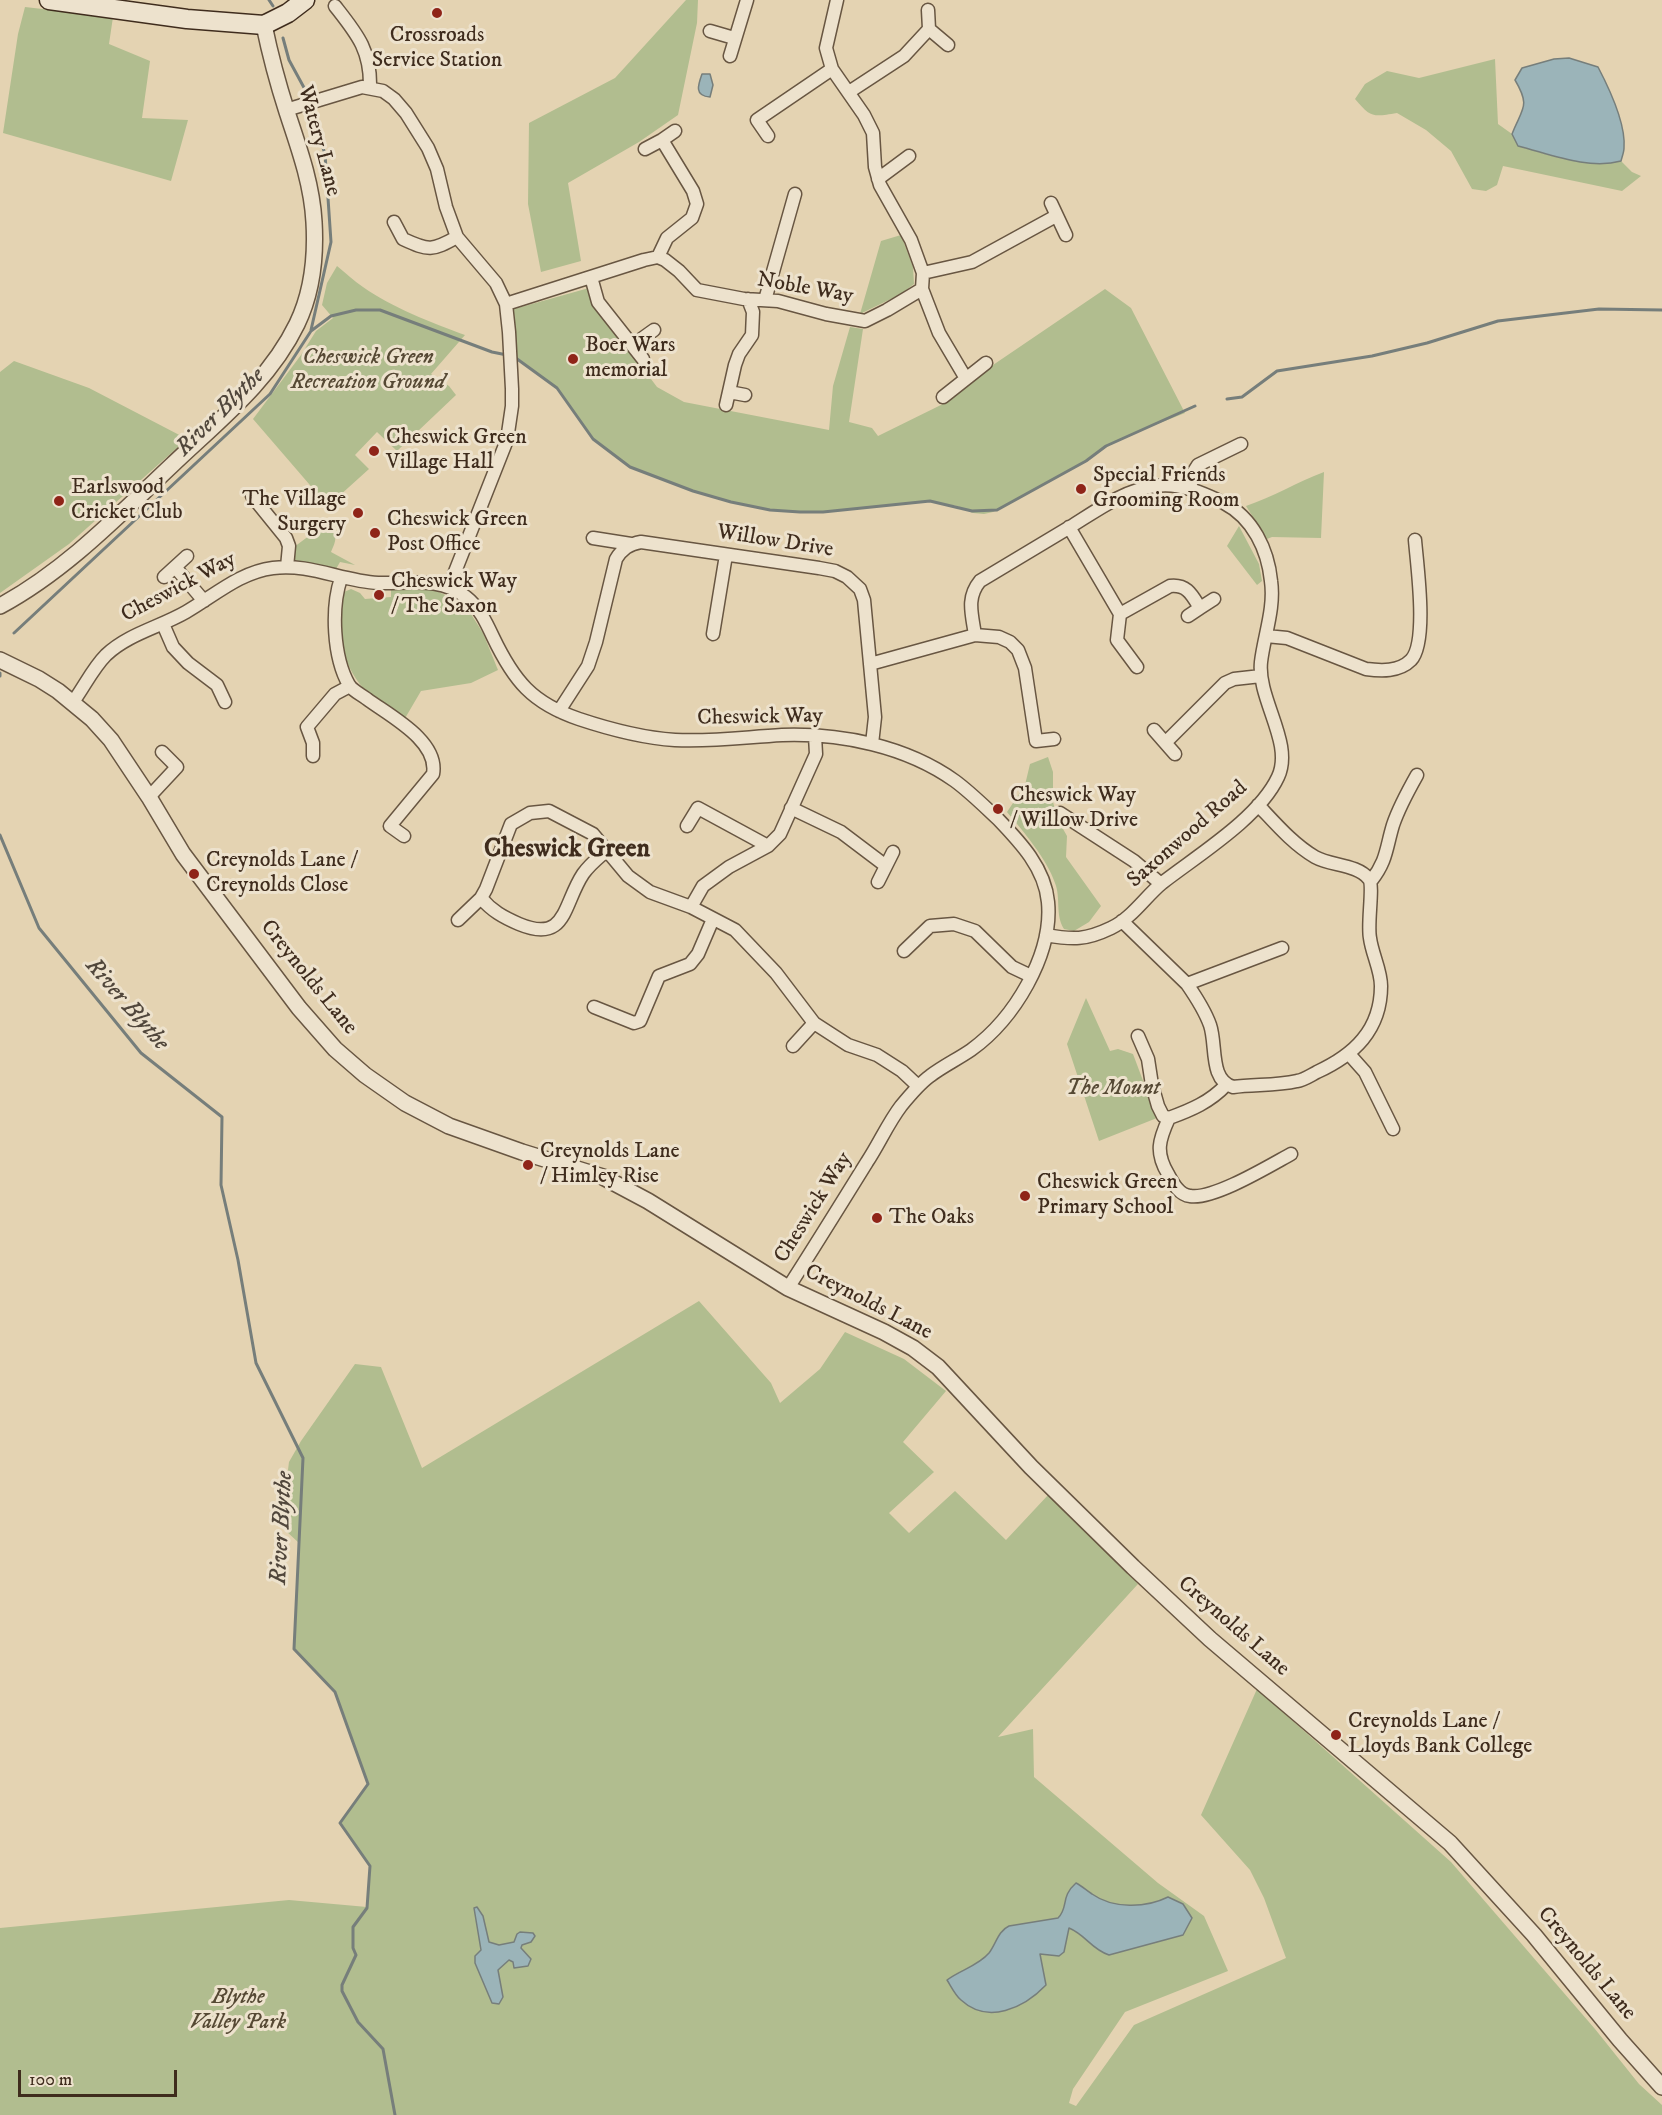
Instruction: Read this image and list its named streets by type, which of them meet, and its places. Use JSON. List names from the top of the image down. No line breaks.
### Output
{"streets":{"street":["Watery Lane","Noble Way","Willow Drive","Cheswick Way","Saxonwood Road","Creynolds Lane"]},"crossings":[["Willow Drive","Cheswick Way"],["Cheswick Way","Saxonwood Road"],["Cheswick Way","Creynolds Lane"]],"districts":["Cheswick Green"],"water":["River Blythe"],"parks":["Cheswick Green Recreation Ground","The Mount","Blythe Valley Park"],"places":["Crossroads Service Station","Boer Wars memorial","Cheswick Green Village Hall","Special Friends Grooming Room","Earlswood Cricket Club","The Village Surgery","Cheswick Green Post Office","Cheswick Way / The Saxon","Cheswick Way / Willow Drive","Creynolds Lane / Creynolds Close","Creynolds Lane / Himley Rise","Cheswick Green Primary School","The Oaks","Creynolds Lane / Lloyds Bank College"],"scale_bar":"100 m"}
